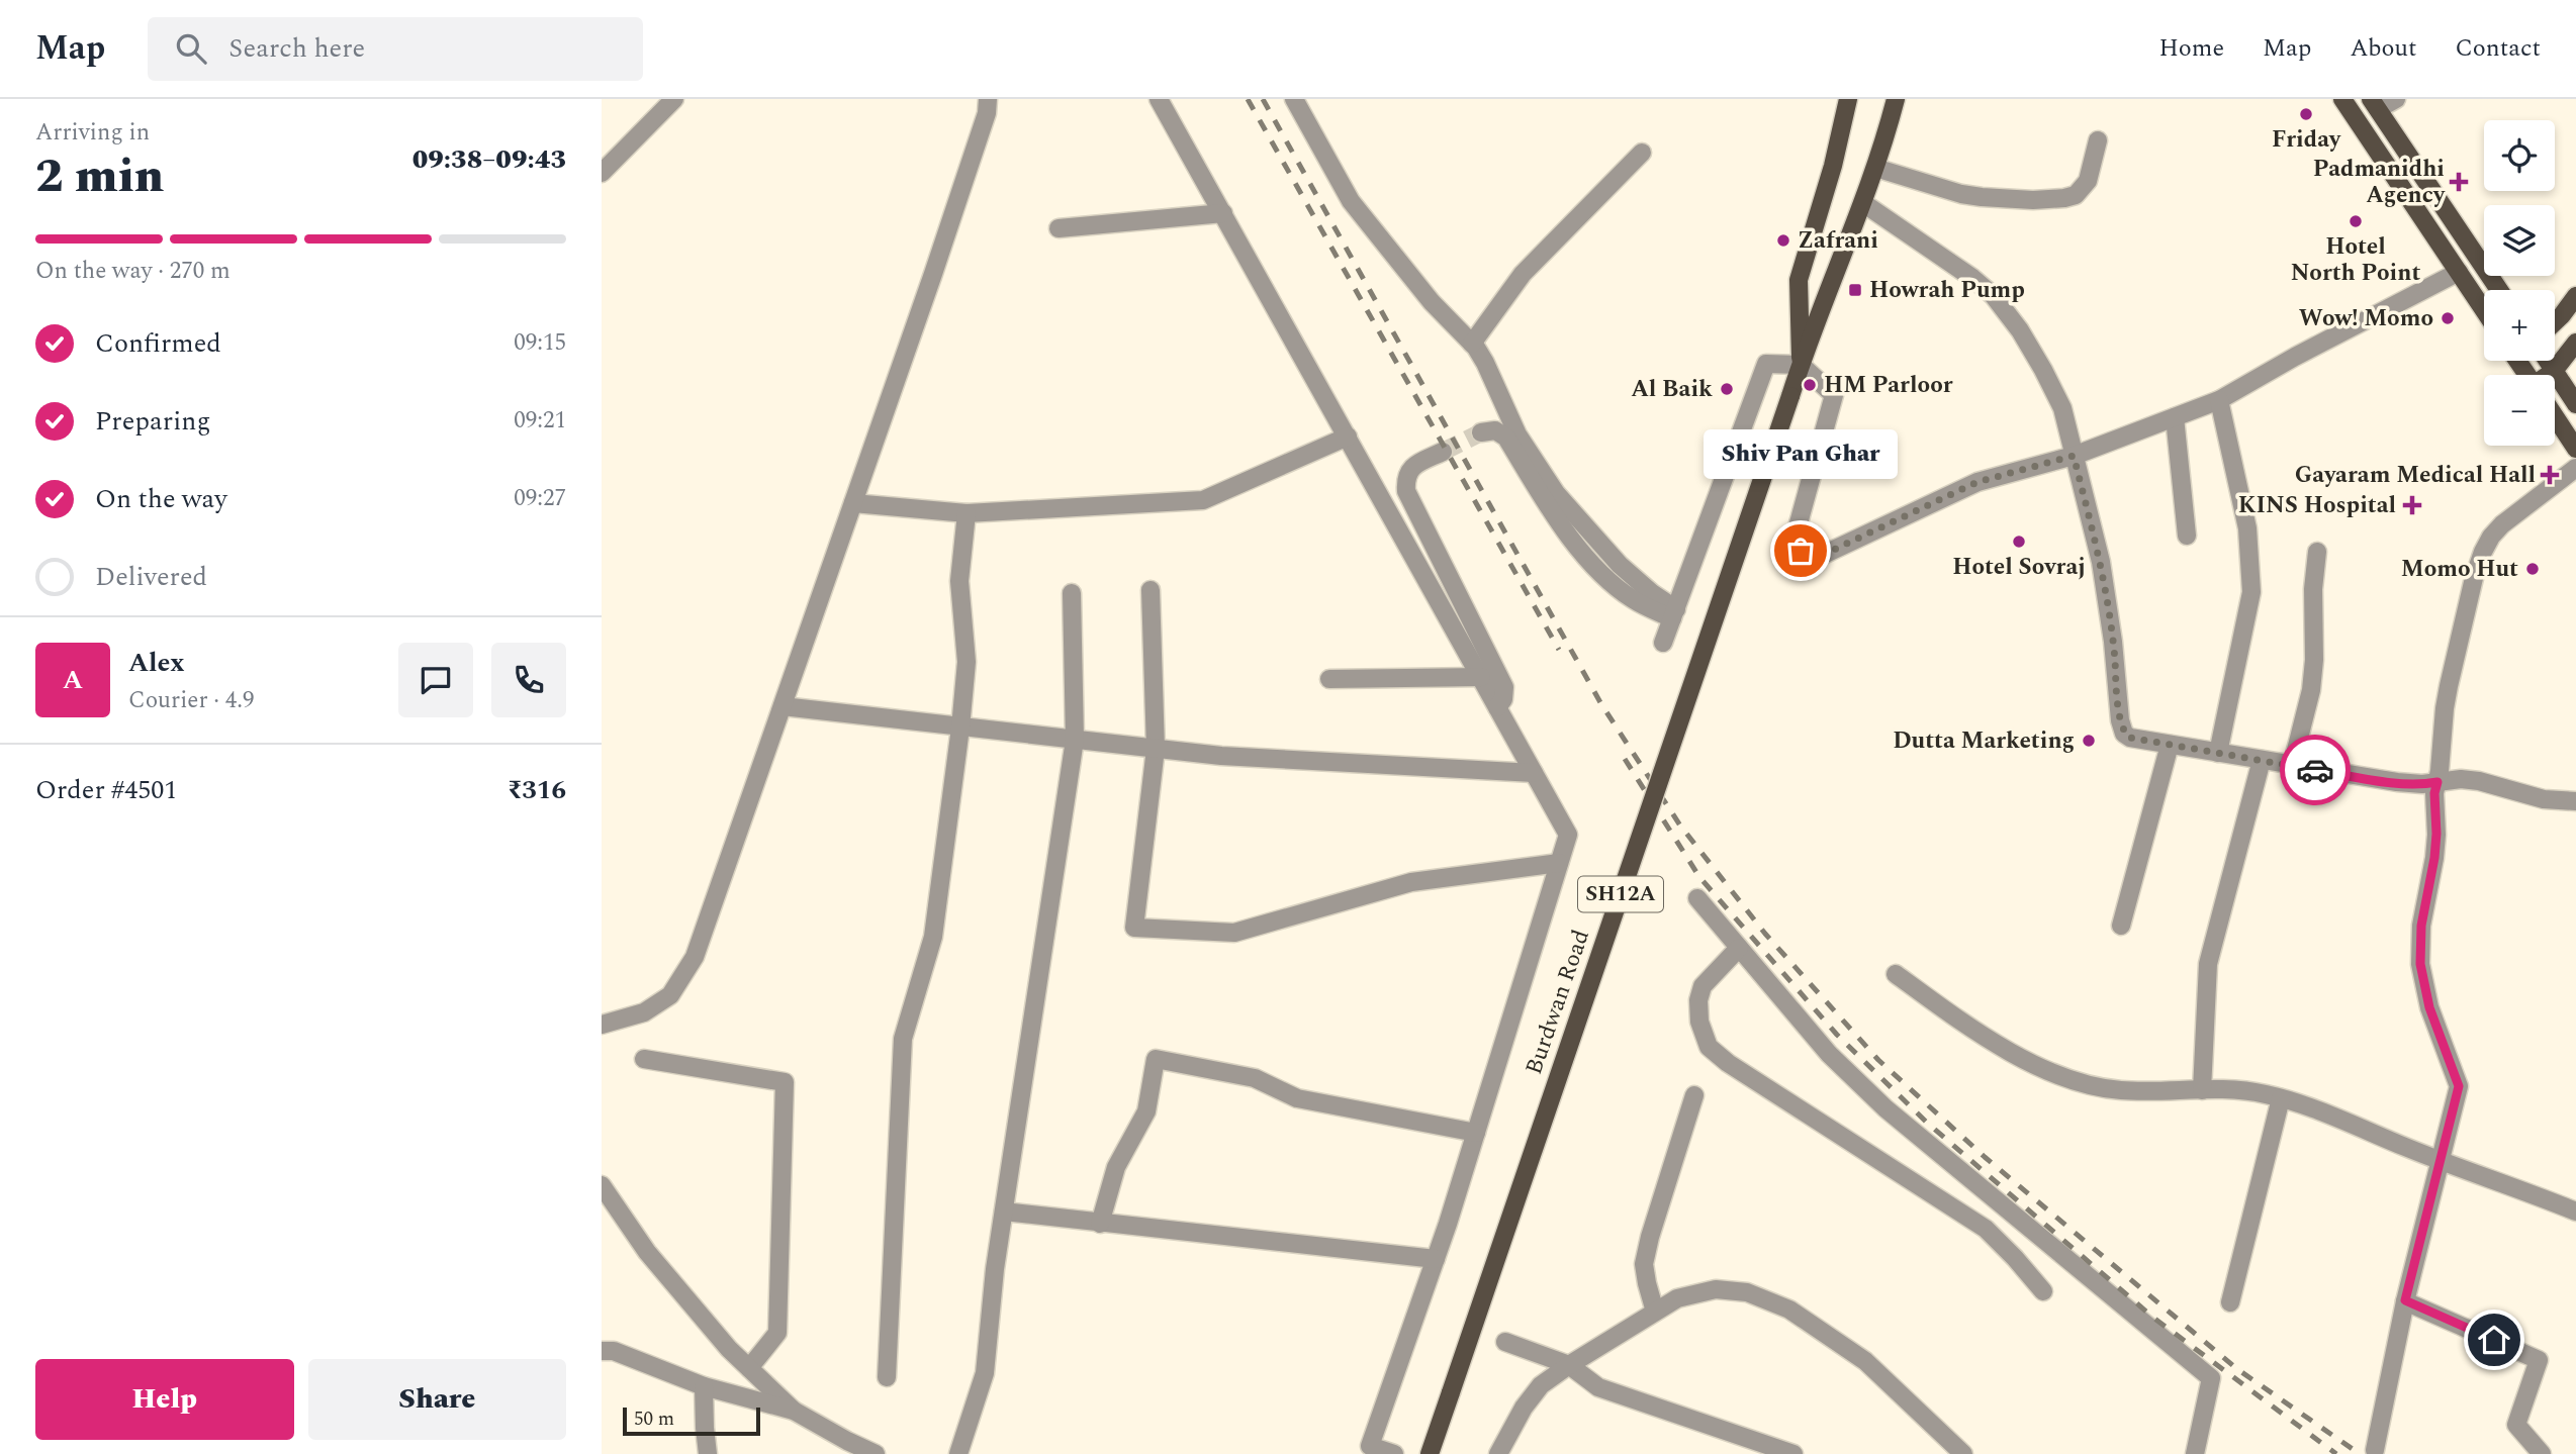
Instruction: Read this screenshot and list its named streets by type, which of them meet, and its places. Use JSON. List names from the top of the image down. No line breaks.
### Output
{"streets":{"main road":["SH12A","Burdwan Road"]},"places":{"other":["Friday","Hotel North Point","Zafrani","Wow! Momo","HM Parloor","Al Baik","Hotel Sovraj","Shiv Pan Ghar","Momo Hut","Dutta Marketing"],"health":["Padmanidhi Agency","Gayaram Medical Hall","KINS Hospital"],"transit":["Howrah Pump"]},"scale_bar":"50 m","page":{"header":"Map","search":"Search here","nav":["Home","Map","About","Contact"],"heading":["2 min","Arriving in","09:38–09:43"],"panel":["Alex","Courier · 4.9","Order #4501","₹316"],"map_buttons":["+","−"],"bar":"On the way · 270 m","list":[["Confirmed","09:15"],["Preparing","09:21"],["On the way","09:27"],"Delivered"],"bubble":"Shiv Pan Ghar","round":"A","buttons":["Help","Share"],"scale":"50 m"}}
